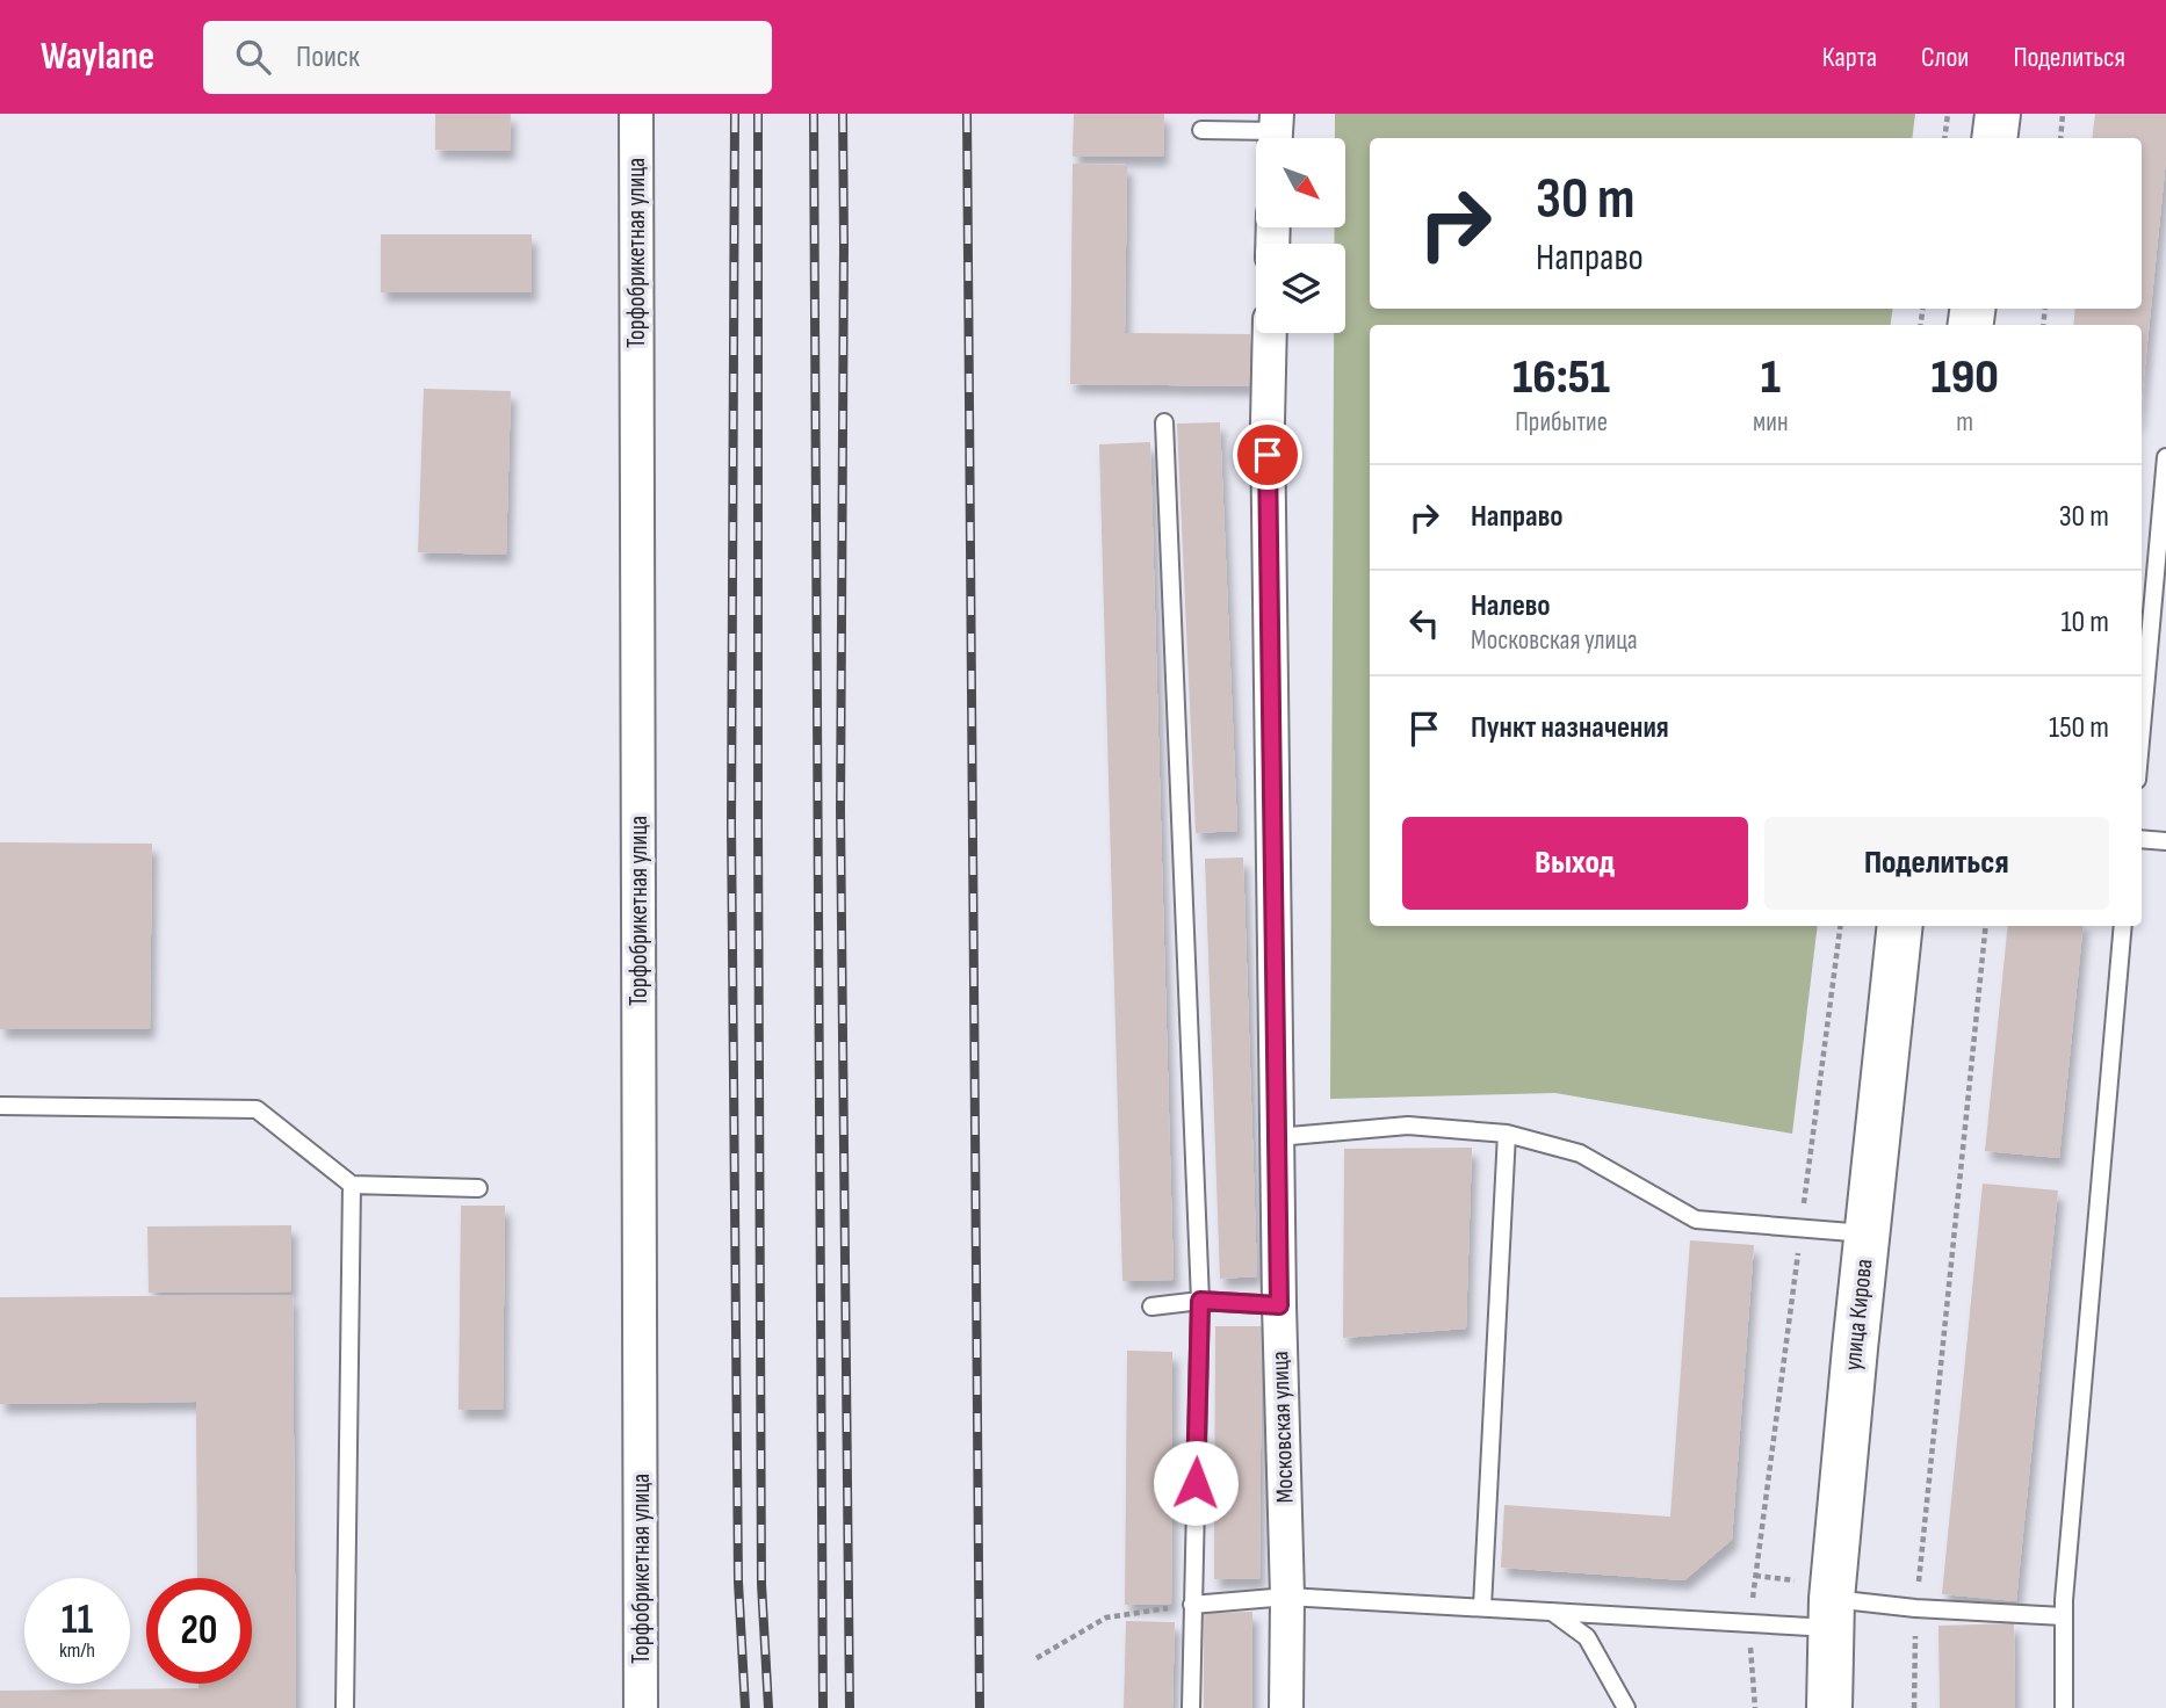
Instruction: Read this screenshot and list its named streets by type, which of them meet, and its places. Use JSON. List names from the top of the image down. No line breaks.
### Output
{"streets":{"street":["Торфобрикетная улица","улица Кирова","Московская улица"]},"north":"bottom right","page":{"header":"Waylane","search":"Поиск","nav":["Карта","Слои","Поделиться"],"turn":["30 m","Направо"],"eta":["16:51","Прибытие","1","мин","190","m"],"list":[{"name":"Направо","value":"30 m"},{"name":"Налево","note":"Московская улица","value":"10 m"},{"name":"Пункт назначения","value":"150 m"}],"buttons":["Выход","Поделиться"],"speed":"11 km/h","limit":"20"}}
